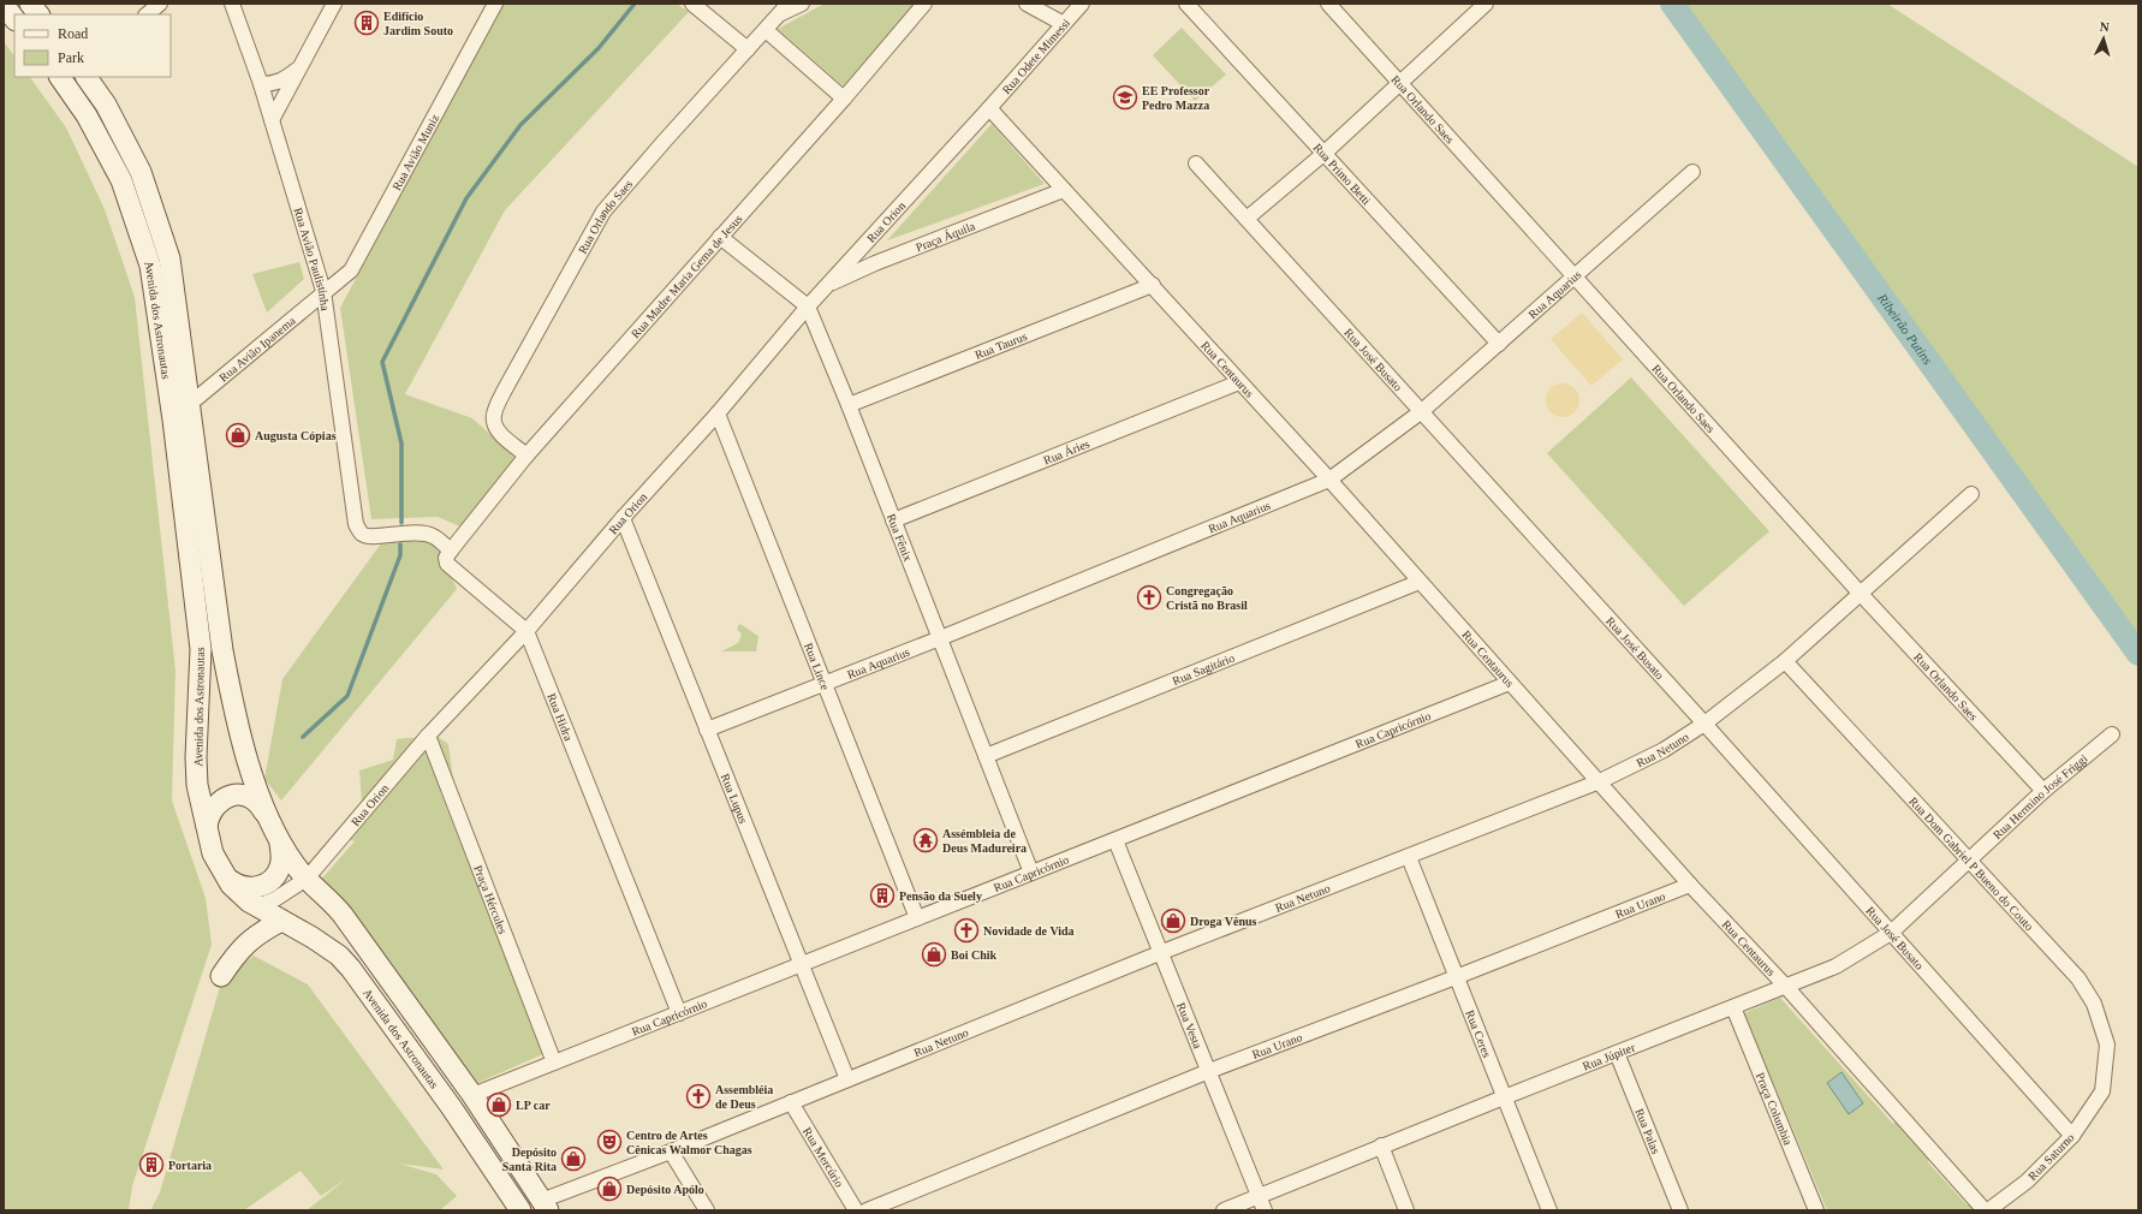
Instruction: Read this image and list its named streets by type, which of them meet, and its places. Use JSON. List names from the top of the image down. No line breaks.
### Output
{"streets":{"main road":["Avenida dos Astronautas"],"street":["Rua Odete Mimessi","Rua Orlando Saes","Rua Avião Muniz","Rua Primo Betti","Rua Orion","Praça Áquila","Rua Avião Paulistinha","Rua Madre Maria Gema de Jesus","Rua Aquarius","Rua Taurus","Rua Avião Ipanema","Rua José Busato","Rua Centaurus","Rua Áries","Rua Fênix","Rua Lince","Rua Sagitário","Rua Hidra","Rua Capricórnio","Rua Netuno","Rua Hermino José Friggi","Rua Lupus","Rua Dom Gabriel P Bueno do Couto","Praça Hércules","Rua Urano","Rua Vesta","Rua Ceres","Rua Júpiter","Praça Columbia","Rua Palas","Rua Mercúrio","Rua Saturno"]},"crossings":[["Rua Odete Mimessi","Rua Orion"],["Rua Odete Mimessi","Rua Centaurus"],["Rua Orlando Saes","Rua Madre Maria Gema de Jesus"],["Rua Orlando Saes","Rua Aquarius"],["Rua Orlando Saes","Rua Netuno"],["Rua Orlando Saes","Rua Hermino José Friggi"],["Rua Avião Muniz","Rua Avião Paulistinha"],["Rua Avião Muniz","Rua Avião Ipanema"],["Rua Primo Betti","Rua Aquarius"],["Rua Orion","Praça Áquila"],["Rua Orion","Avenida dos Astronautas"],["Rua Orion","Rua Centaurus"],["Rua Orion","Rua Fênix"],["Rua Orion","Rua Lince"],["Rua Orion","Rua Hidra"],["Rua Orion","Rua Lupus"],["Rua Orion","Praça Hércules"],["Praça Áquila","Rua Centaurus"],["Rua Avião Paulistinha","Rua Madre Maria Gema de Jesus"],["Rua Avião Paulistinha","Rua Avião Ipanema"],["Rua Avião Paulistinha","Rua Hidra"],["Rua Madre Maria Gema de Jesus","Rua Fênix"],["Rua Madre Maria Gema de Jesus","Rua Hidra"],["Rua Aquarius","Rua José Busato"],["Rua Aquarius","Rua Centaurus"],["Rua Aquarius","Rua Fênix"],["Rua Aquarius","Rua Lince"],["Rua Aquarius","Rua Lupus"],["Avenida dos Astronautas","Rua Avião Ipanema"],["Avenida dos Astronautas","Rua Capricórnio"],["Avenida dos Astronautas","Rua Netuno"],["Rua Taurus","Rua Centaurus"],["Rua Taurus","Rua Fênix"],["Rua José Busato","Rua Netuno"],["Rua José Busato","Rua Júpiter"],["Rua José Busato","Rua Saturno"],["Rua Centaurus","Rua Áries"],["Rua Centaurus","Rua Sagitário"],["Rua Centaurus","Rua Capricórnio"],["Rua Centaurus","Rua Netuno"],["Rua Centaurus","Rua Urano"],["Rua Centaurus","Rua Júpiter"],["Rua Centaurus","Rua Saturno"],["Rua Áries","Rua Fênix"],["Rua Fênix","Rua Sagitário"],["Rua Fênix","Rua Capricórnio"],["Rua Lince","Rua Capricórnio"],["Rua Hidra","Rua Capricórnio"],["Rua Capricórnio","Rua Lupus"],["Rua Capricórnio","Praça Hércules"],["Rua Capricórnio","Rua Vesta"],["Rua Netuno","Rua Lupus"],["Rua Netuno","Rua Dom Gabriel P Bueno do Couto"],["Rua Netuno","Rua Vesta"],["Rua Netuno","Rua Ceres"],["Rua Netuno","Rua Mercúrio"],["Rua Hermino José Friggi","Rua Dom Gabriel P Bueno do Couto"],["Rua Hermino José Friggi","Rua Júpiter"],["Rua Dom Gabriel P Bueno do Couto","Rua Júpiter"],["Rua Dom Gabriel P Bueno do Couto","Rua Saturno"],["Rua Urano","Rua Vesta"],["Rua Urano","Rua Ceres"],["Rua Vesta","Rua Júpiter"],["Rua Ceres","Rua Júpiter"],["Rua Júpiter","Praça Columbia"],["Rua Júpiter","Rua Palas"]],"water":["Ribeirão Putins"],"places":{"building":["Edifício Jardim Souto","Pensão da Suely","Portaria"],"school or university":["EE Professor Pedro Mazza"],"shop":["Augusta Cópias","Droga Vênus","Boi Chik","LP car","Depósito Santa Rita","Depósito Apólo"],"church":["Congregação Cristã no Brasil","Novidade de Vida","Assembléia de Deus"],"temple":["Assémbleia de Deus Madureira"],"theatre":["Centro de Artes Cênicas Walmor Chagas"]},"legend":["Road","Park"],"north":"top"}
